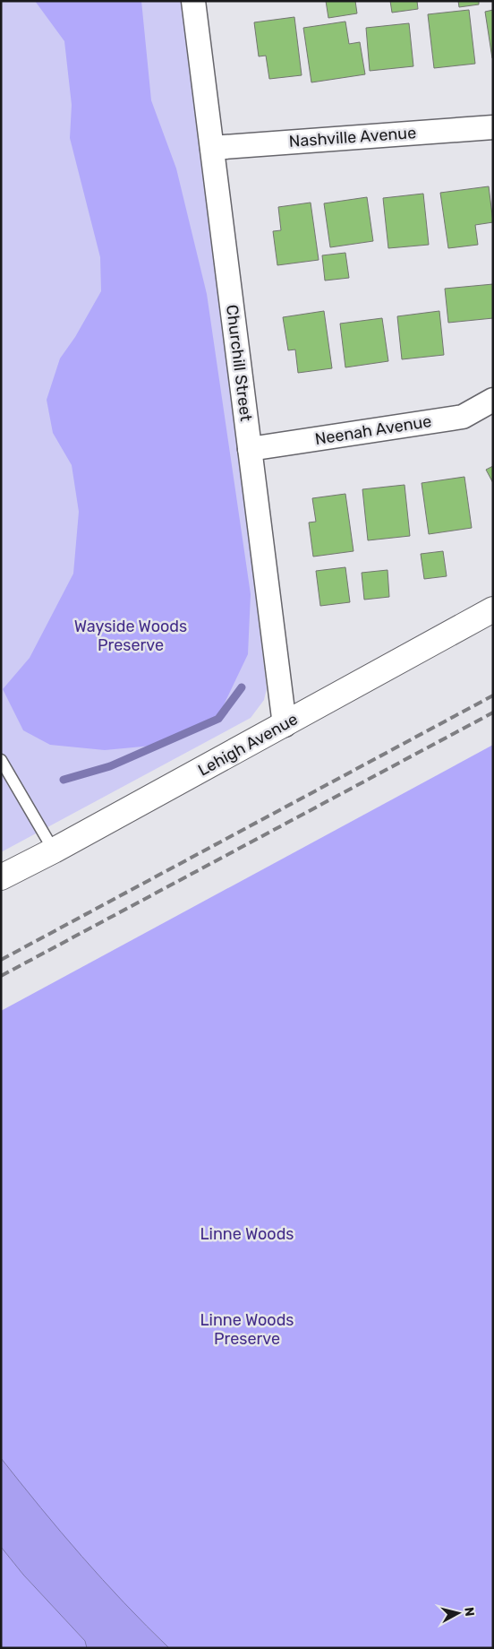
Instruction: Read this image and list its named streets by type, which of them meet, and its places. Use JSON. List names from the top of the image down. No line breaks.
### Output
{"streets":{"street":["Nashville Avenue","Churchill Street","Neenah Avenue","Lehigh Avenue"]},"crossings":[["Nashville Avenue","Churchill Street"],["Churchill Street","Neenah Avenue"],["Churchill Street","Lehigh Avenue"]],"parks":["Wayside Woods Preserve","Linne Woods","Linne Woods Preserve"],"north":"right"}
